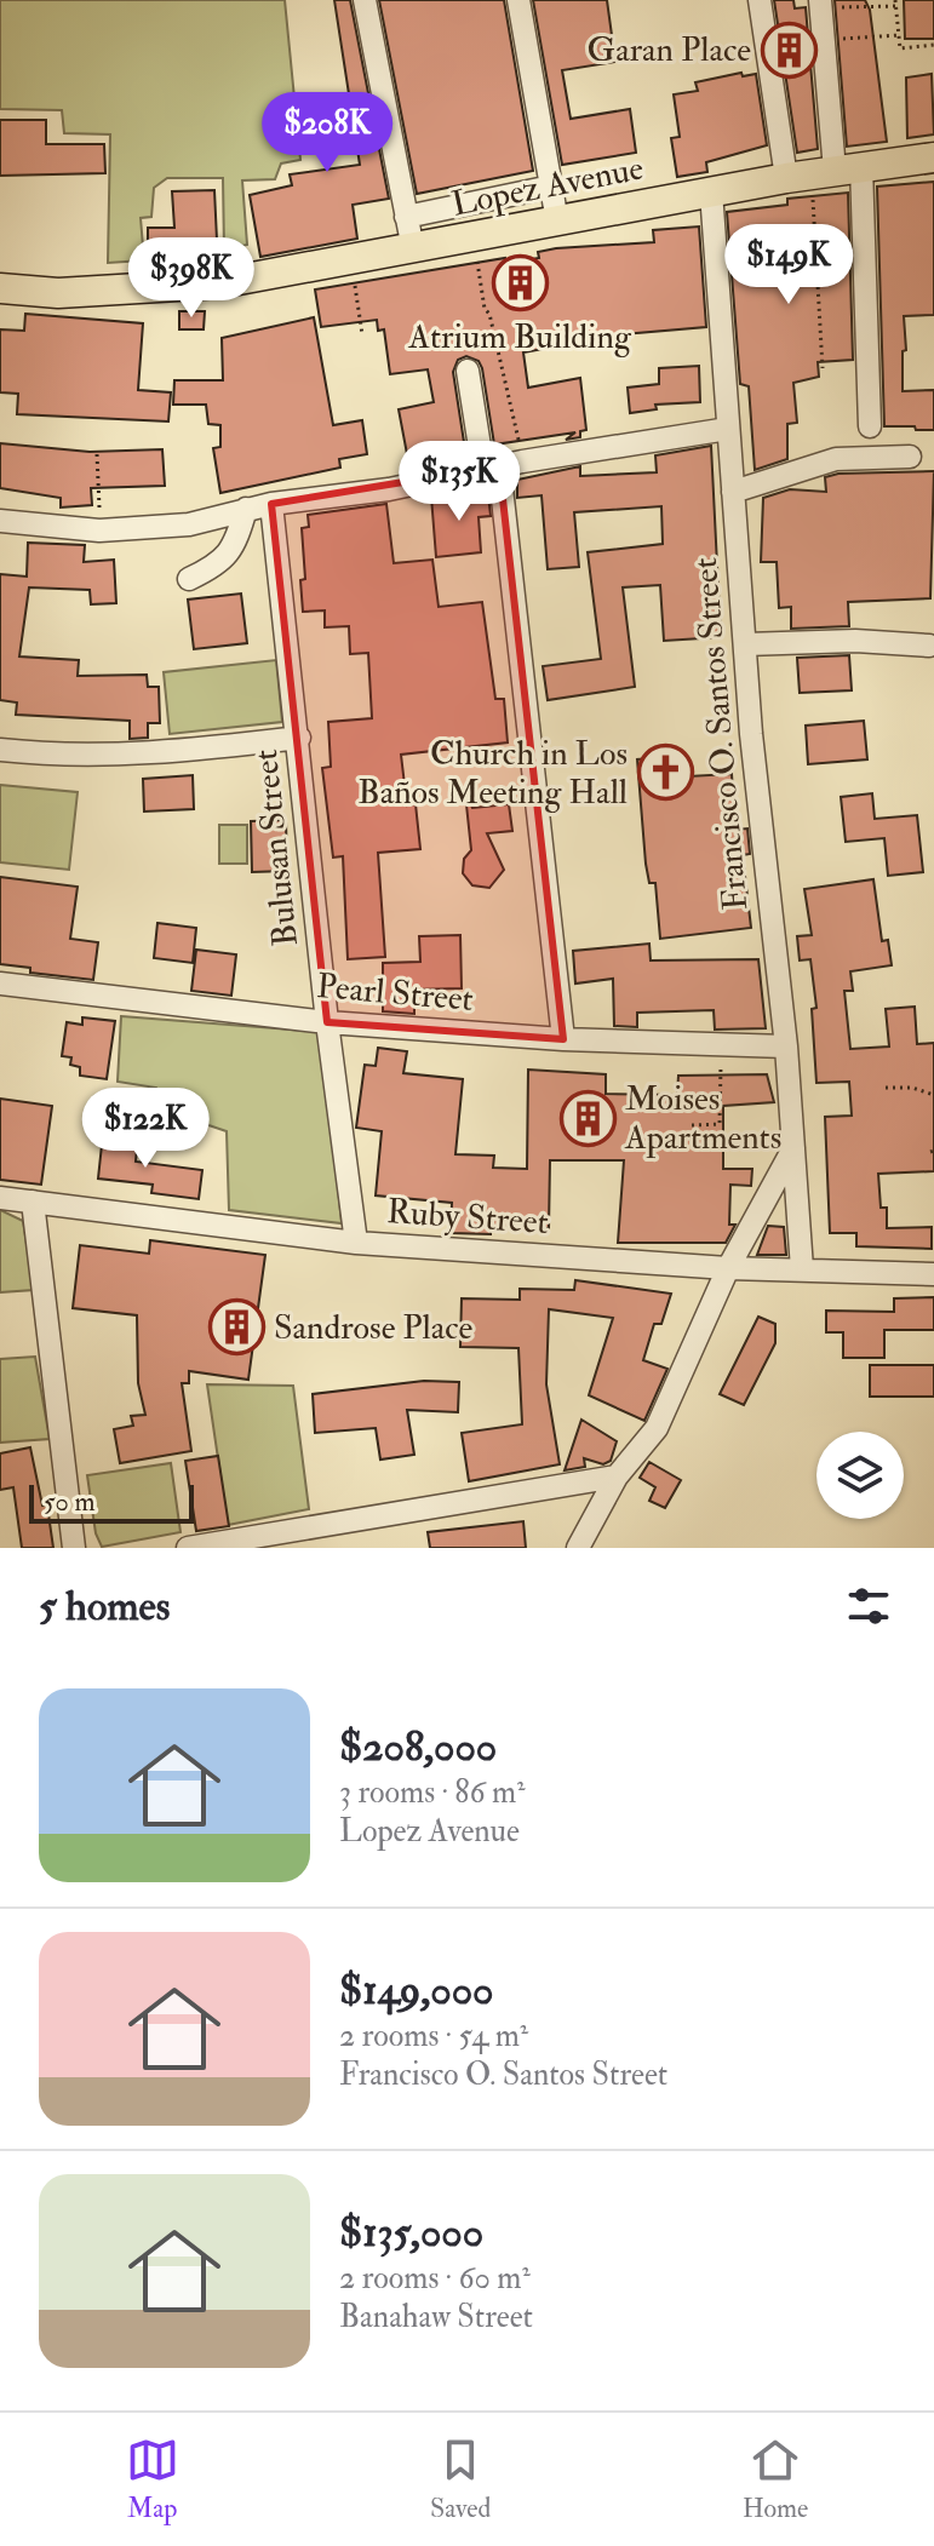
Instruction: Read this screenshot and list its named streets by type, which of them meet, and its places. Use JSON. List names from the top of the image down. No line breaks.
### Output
{"streets":{"main road":["Lopez Avenue"],"street":["Francisco O. Santos Street","Bulusan Street","Pearl Street","Ruby Street"]},"crossings":[["Lopez Avenue","Francisco O. Santos Street"],["Francisco O. Santos Street","Pearl Street"],["Francisco O. Santos Street","Ruby Street"],["Bulusan Street","Pearl Street"],["Bulusan Street","Ruby Street"]],"places":{"building":["Garan Place","Atrium Building","Moises Apartments","Sandrose Place"],"church":["Church in Los Baños Meeting Hall"]},"scale_bar":"50 m","page":{"price":["$208K","$149K","$398K","$135K","$122K"],"scale":"50 m","heading":"5 homes","list":[{"name":"$208,000","note":"3 rooms · 86 m² · Lopez Avenue"},{"name":"$149,000","note":"2 rooms · 54 m² · Francisco O. Santos Street"},{"name":"$135,000","note":"2 rooms · 60 m² · Banahaw Street"}],"tabs":["Map","Saved","Home"]}}
